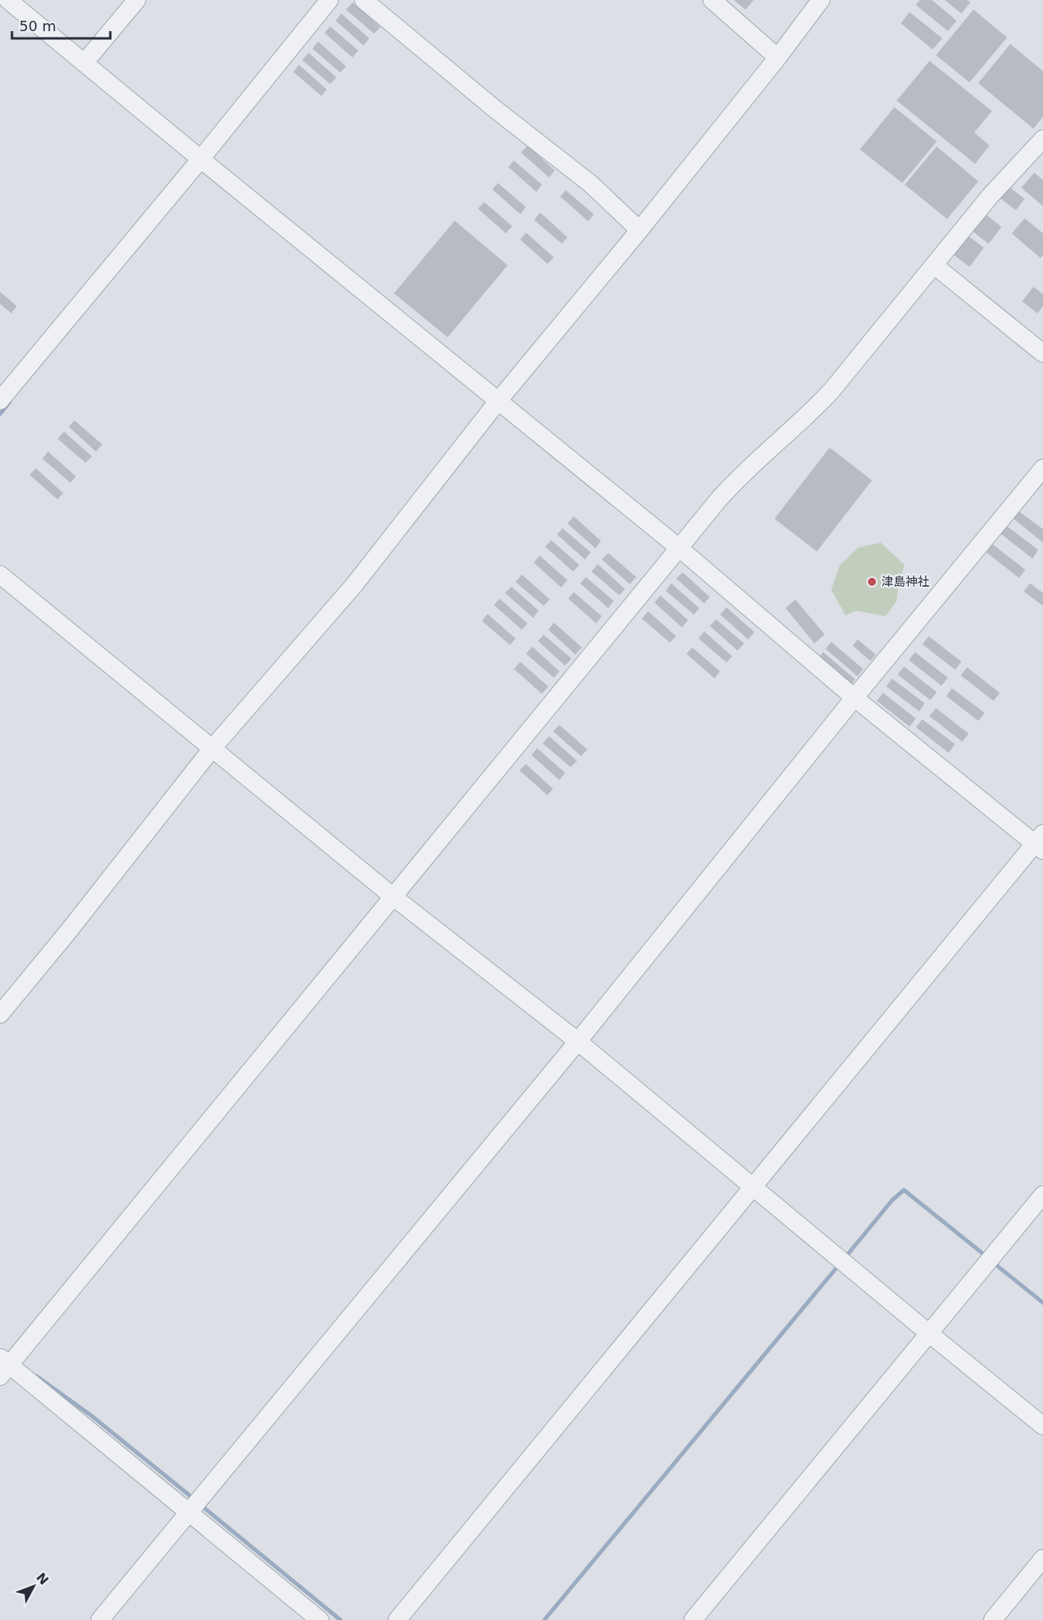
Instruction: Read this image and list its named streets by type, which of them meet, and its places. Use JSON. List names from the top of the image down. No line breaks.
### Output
{"places":["津島神社"],"scale_bar":"50 m","north":"top right"}
